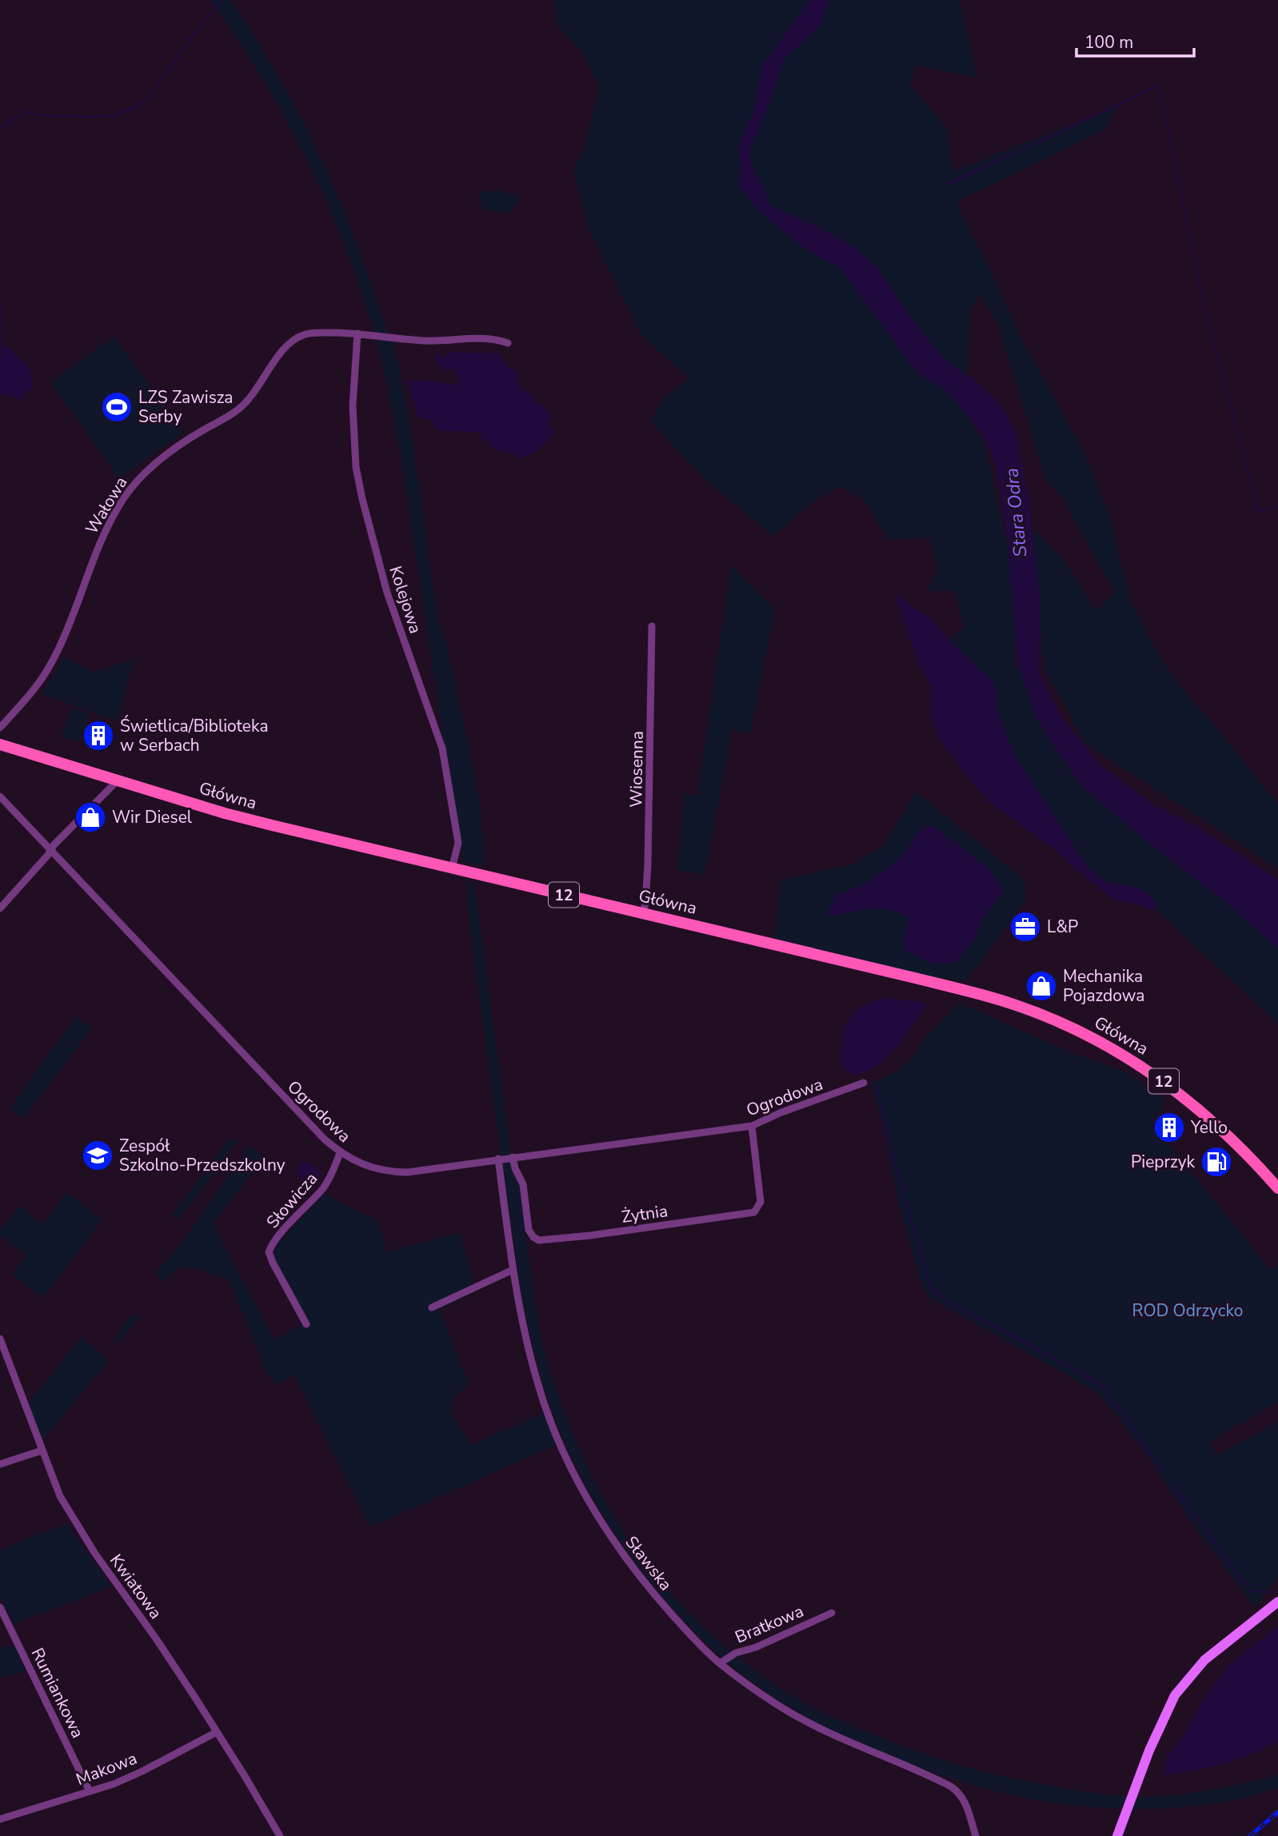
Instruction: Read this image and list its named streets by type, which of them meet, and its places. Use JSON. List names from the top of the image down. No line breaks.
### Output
{"streets":{"main road":["Główna","12"],"street":["Wałowa","Kolejowa","Wiosenna","Ogrodowa","Słowicza","Żytnia","Sławska","Kwiatowa","Bratkowa","Rumiankowa","Makowa"]},"crossings":[["Wałowa","Kolejowa"],["Kolejowa","Główna"],["Wiosenna","Główna"],["Ogrodowa","Słowicza"],["Ogrodowa","Żytnia"],["Ogrodowa","Sławska"],["Sławska","Bratkowa"],["Kwiatowa","Makowa"],["Rumiankowa","Makowa"]],"water":["Stara Odra"],"parks":["ROD Odrzycko"],"places":{"sports":["LZS Zawisza Serby"],"building":["Świetlica/Biblioteka w Serbach","Yello"],"shop":["Wir Diesel","Mechanika Pojazdowa"],"office":["L&P"],"school or university":["Zespół Szkolno-Przedszkolny"],"fuel station":["Pieprzyk"]},"scale_bar":"100 m"}
